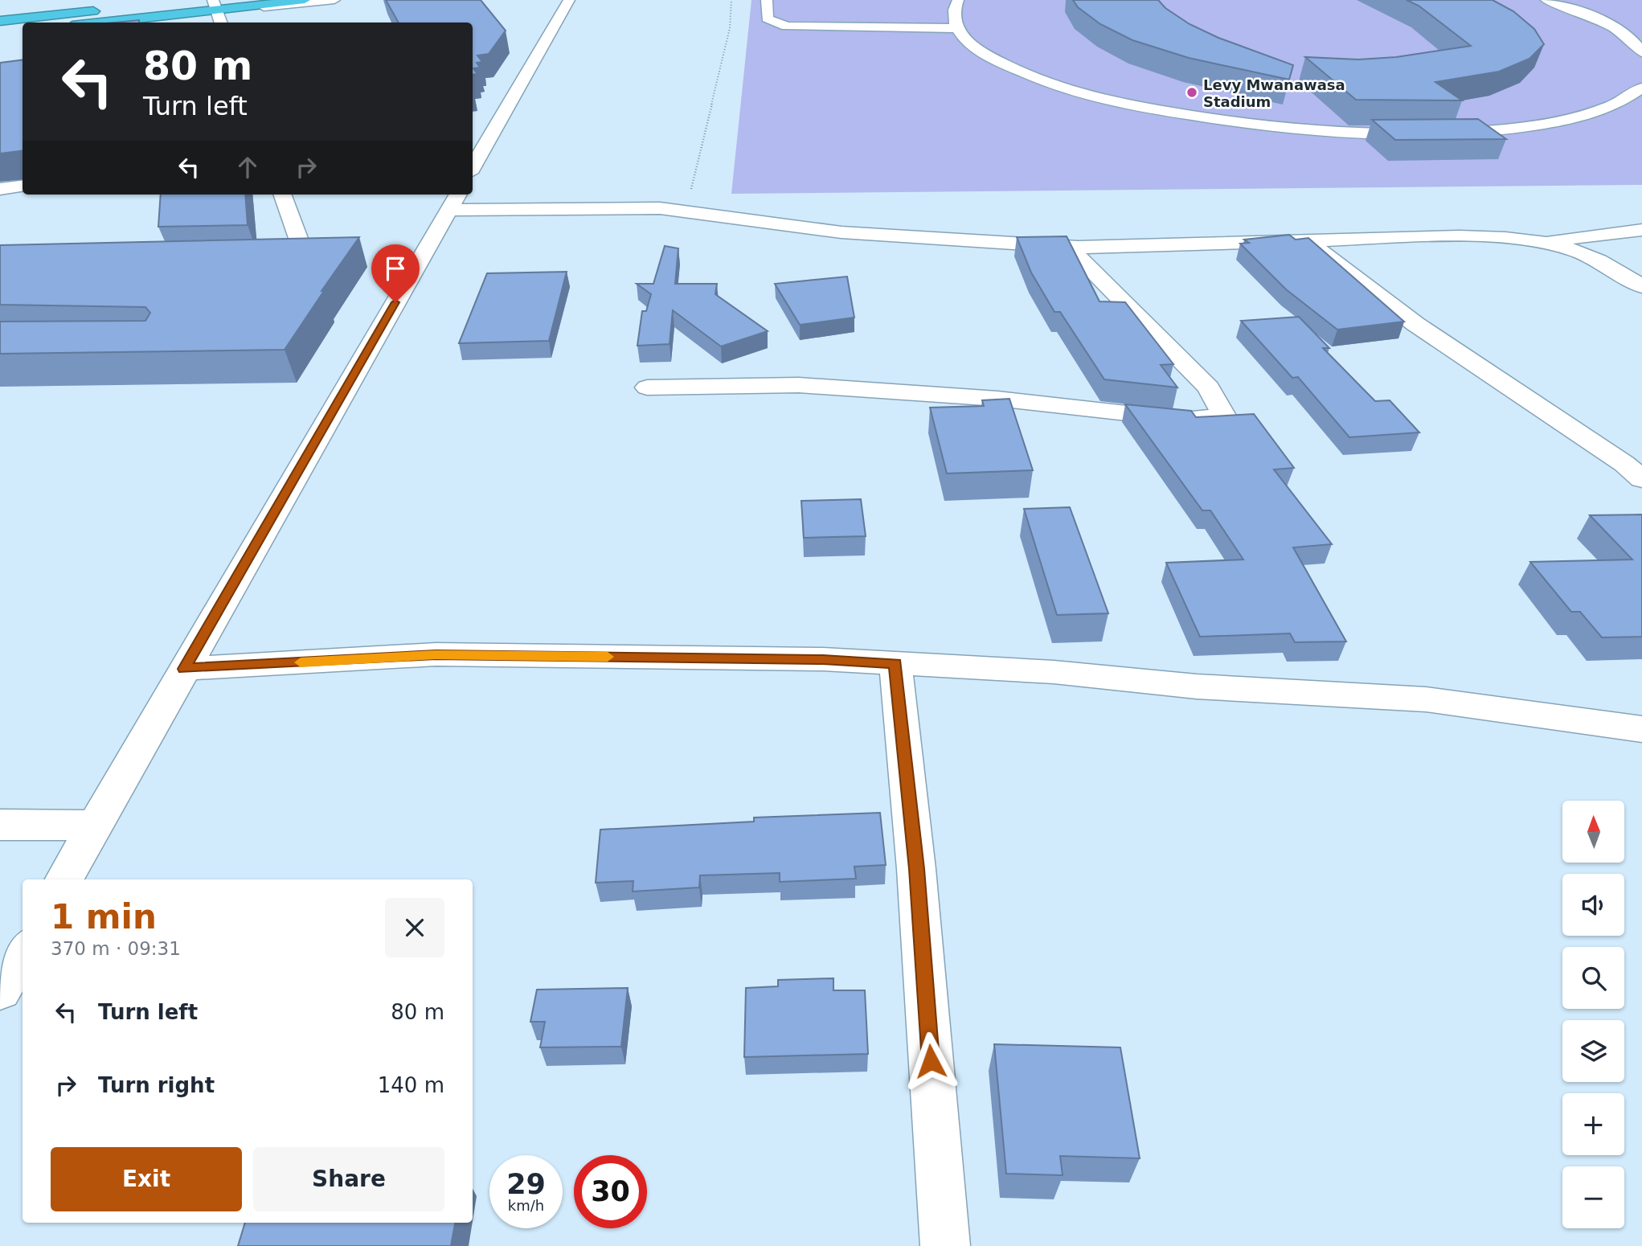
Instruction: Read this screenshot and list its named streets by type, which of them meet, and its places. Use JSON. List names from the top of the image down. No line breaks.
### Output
{"places":["Levy Mwanawasa Stadium"],"north":"top","page":{"turn":["80 m","Turn left"],"map_buttons":["+","−"],"heading":["1 min","370 m · 09:31"],"list":[{"name":"Turn left","value":"80 m"},{"name":"Turn right","value":"140 m"}],"buttons":["Exit","Share"],"speed":"29 km/h","limit":"30"}}
